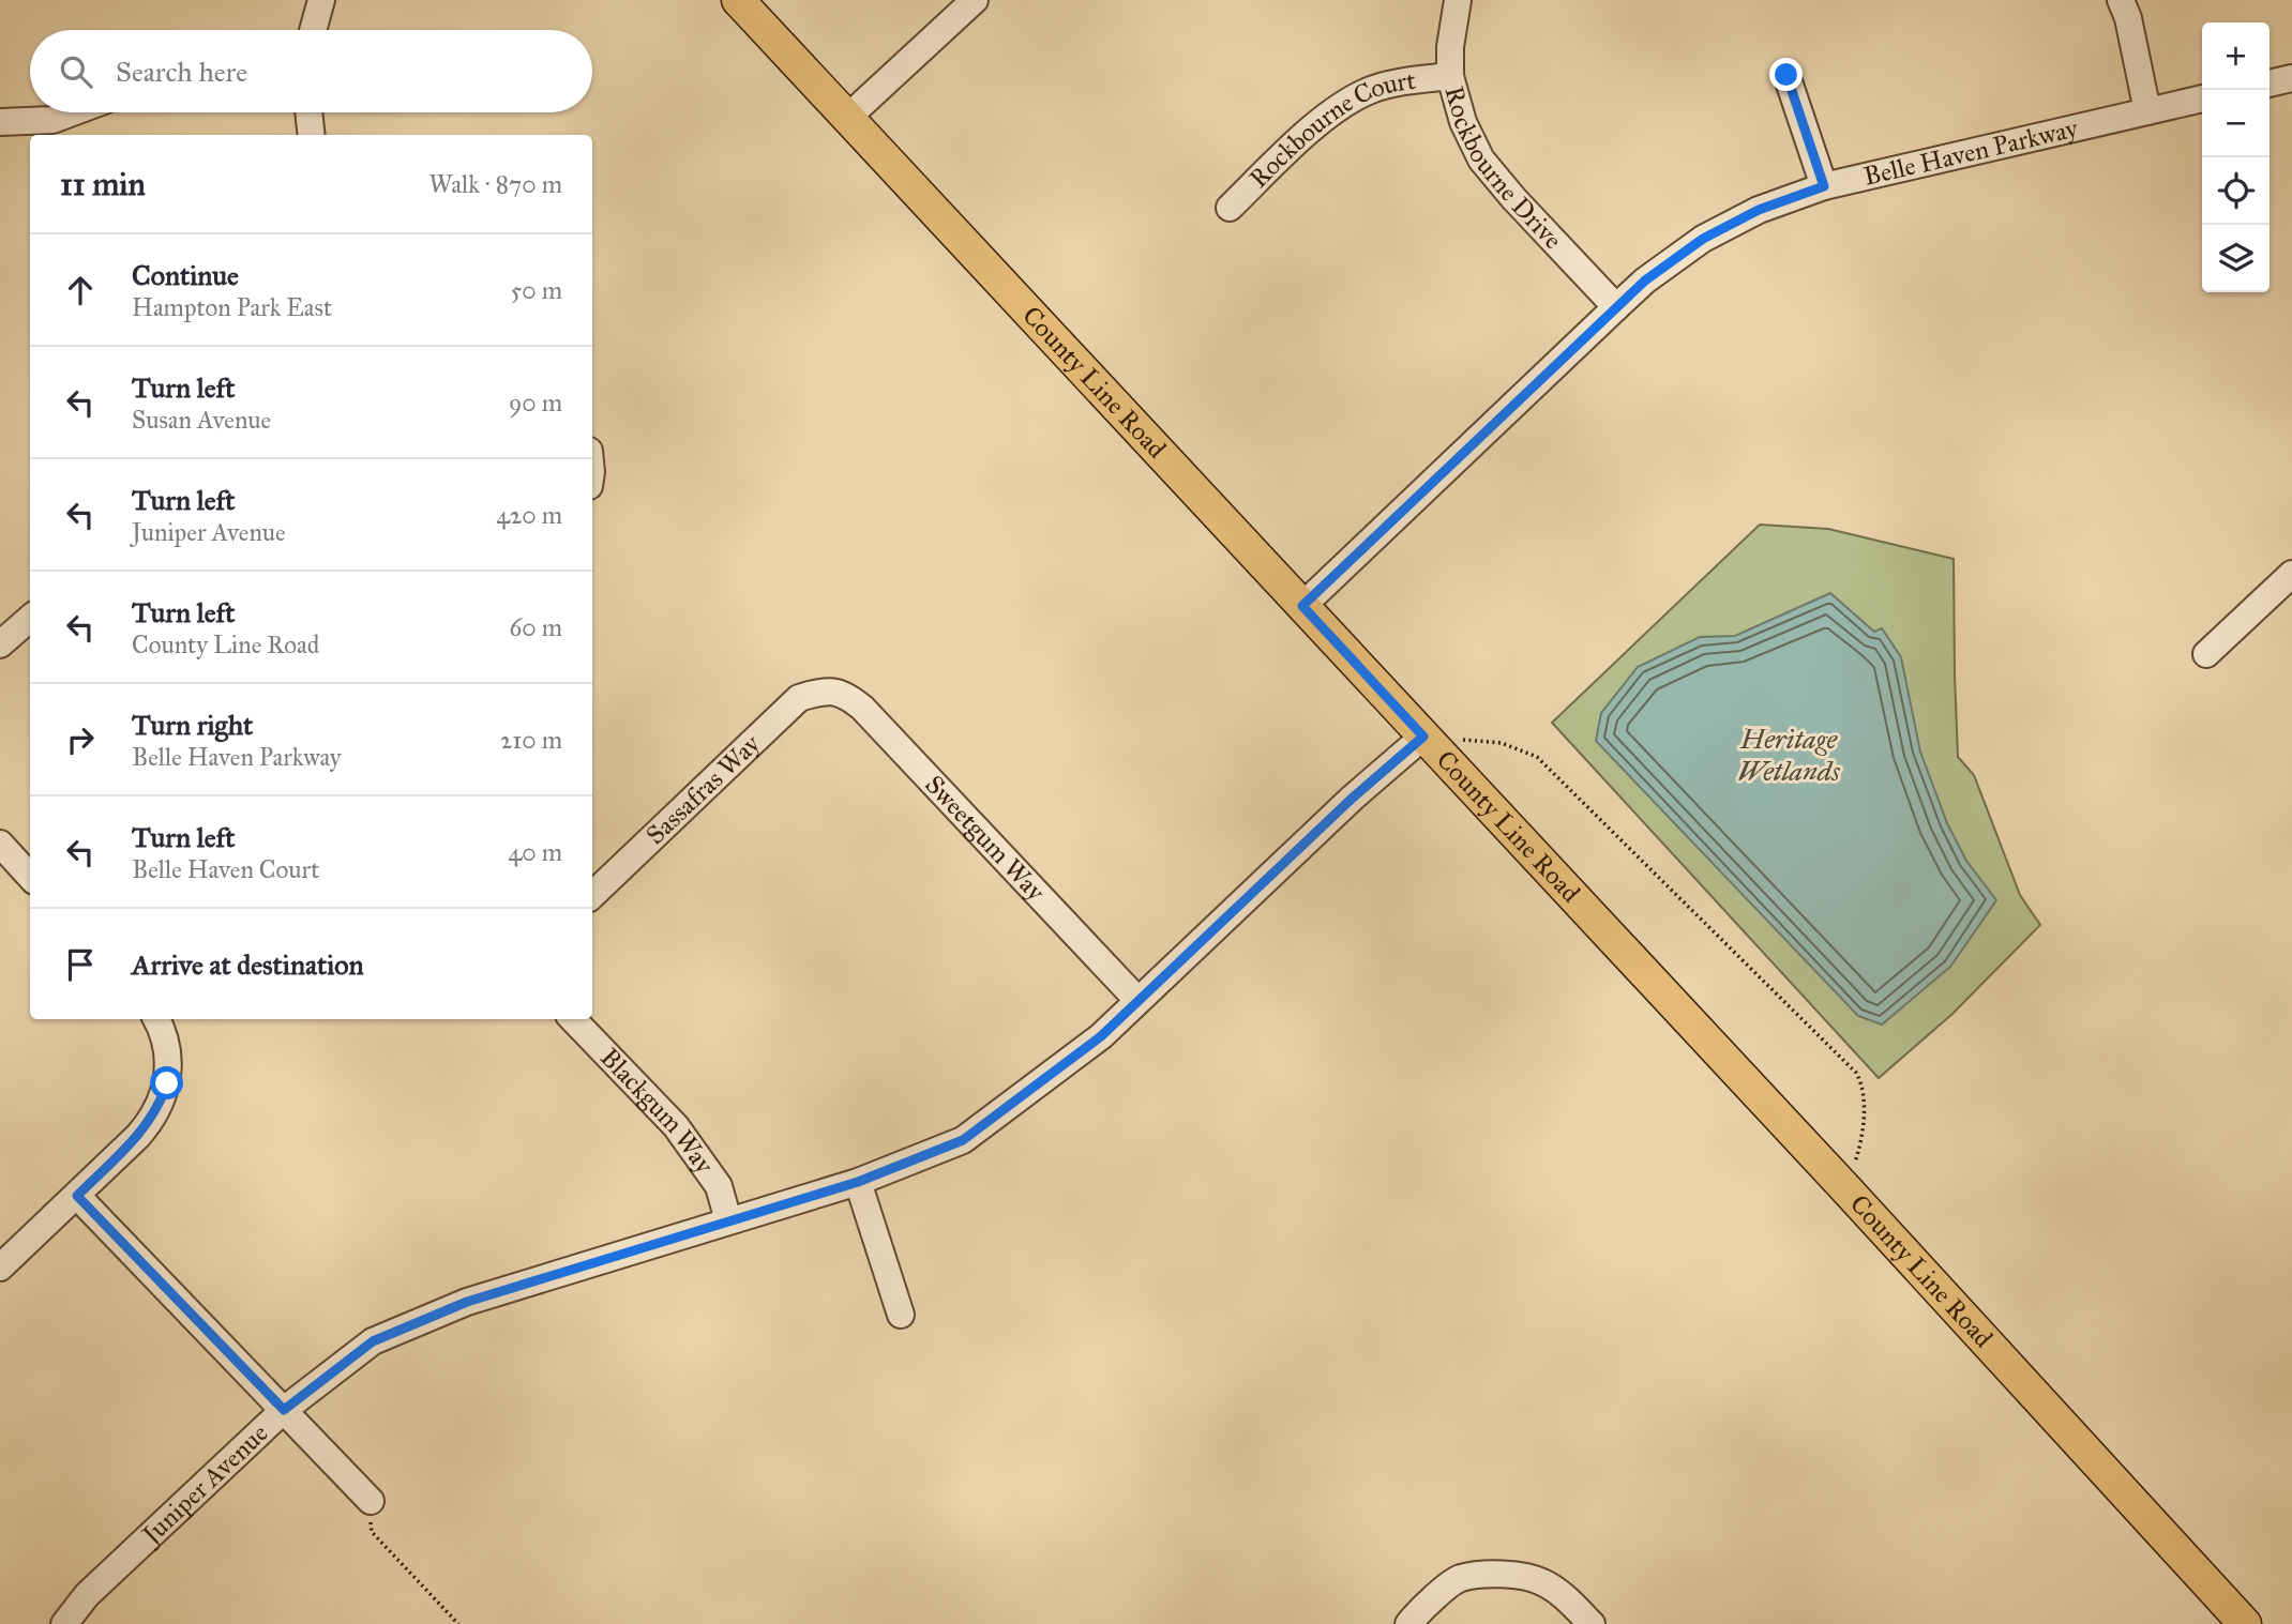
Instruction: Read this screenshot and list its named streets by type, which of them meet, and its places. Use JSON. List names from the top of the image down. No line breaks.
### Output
{"streets":{"main road":["County Line Road"],"street":["Rockbourne Court","Belle Haven Parkway","Rockbourne Drive","Sassafras Way","Sweetgum Way","Blackgum Way","Juniper Avenue"]},"crossings":[["Rockbourne Court","Rockbourne Drive"],["Belle Haven Parkway","Rockbourne Drive"],["Belle Haven Parkway","County Line Road"],["County Line Road","Juniper Avenue"],["Sassafras Way","Sweetgum Way"],["Sweetgum Way","Juniper Avenue"],["Blackgum Way","Juniper Avenue"]],"water":["Heritage Wetlands"],"page":{"map_buttons":["+","−"],"search":"Search here","heading":["11 min","Walk · 870 m"],"list":[["Continue","Hampton Park East","50 m"],["Turn left","Susan Avenue","90 m"],["Turn left","Juniper Avenue","420 m"],["Turn left","County Line Road","60 m"],["Turn right","Belle Haven Parkway","210 m"],["Turn left","Belle Haven Court","40 m"],"Arrive at destination"]}}
